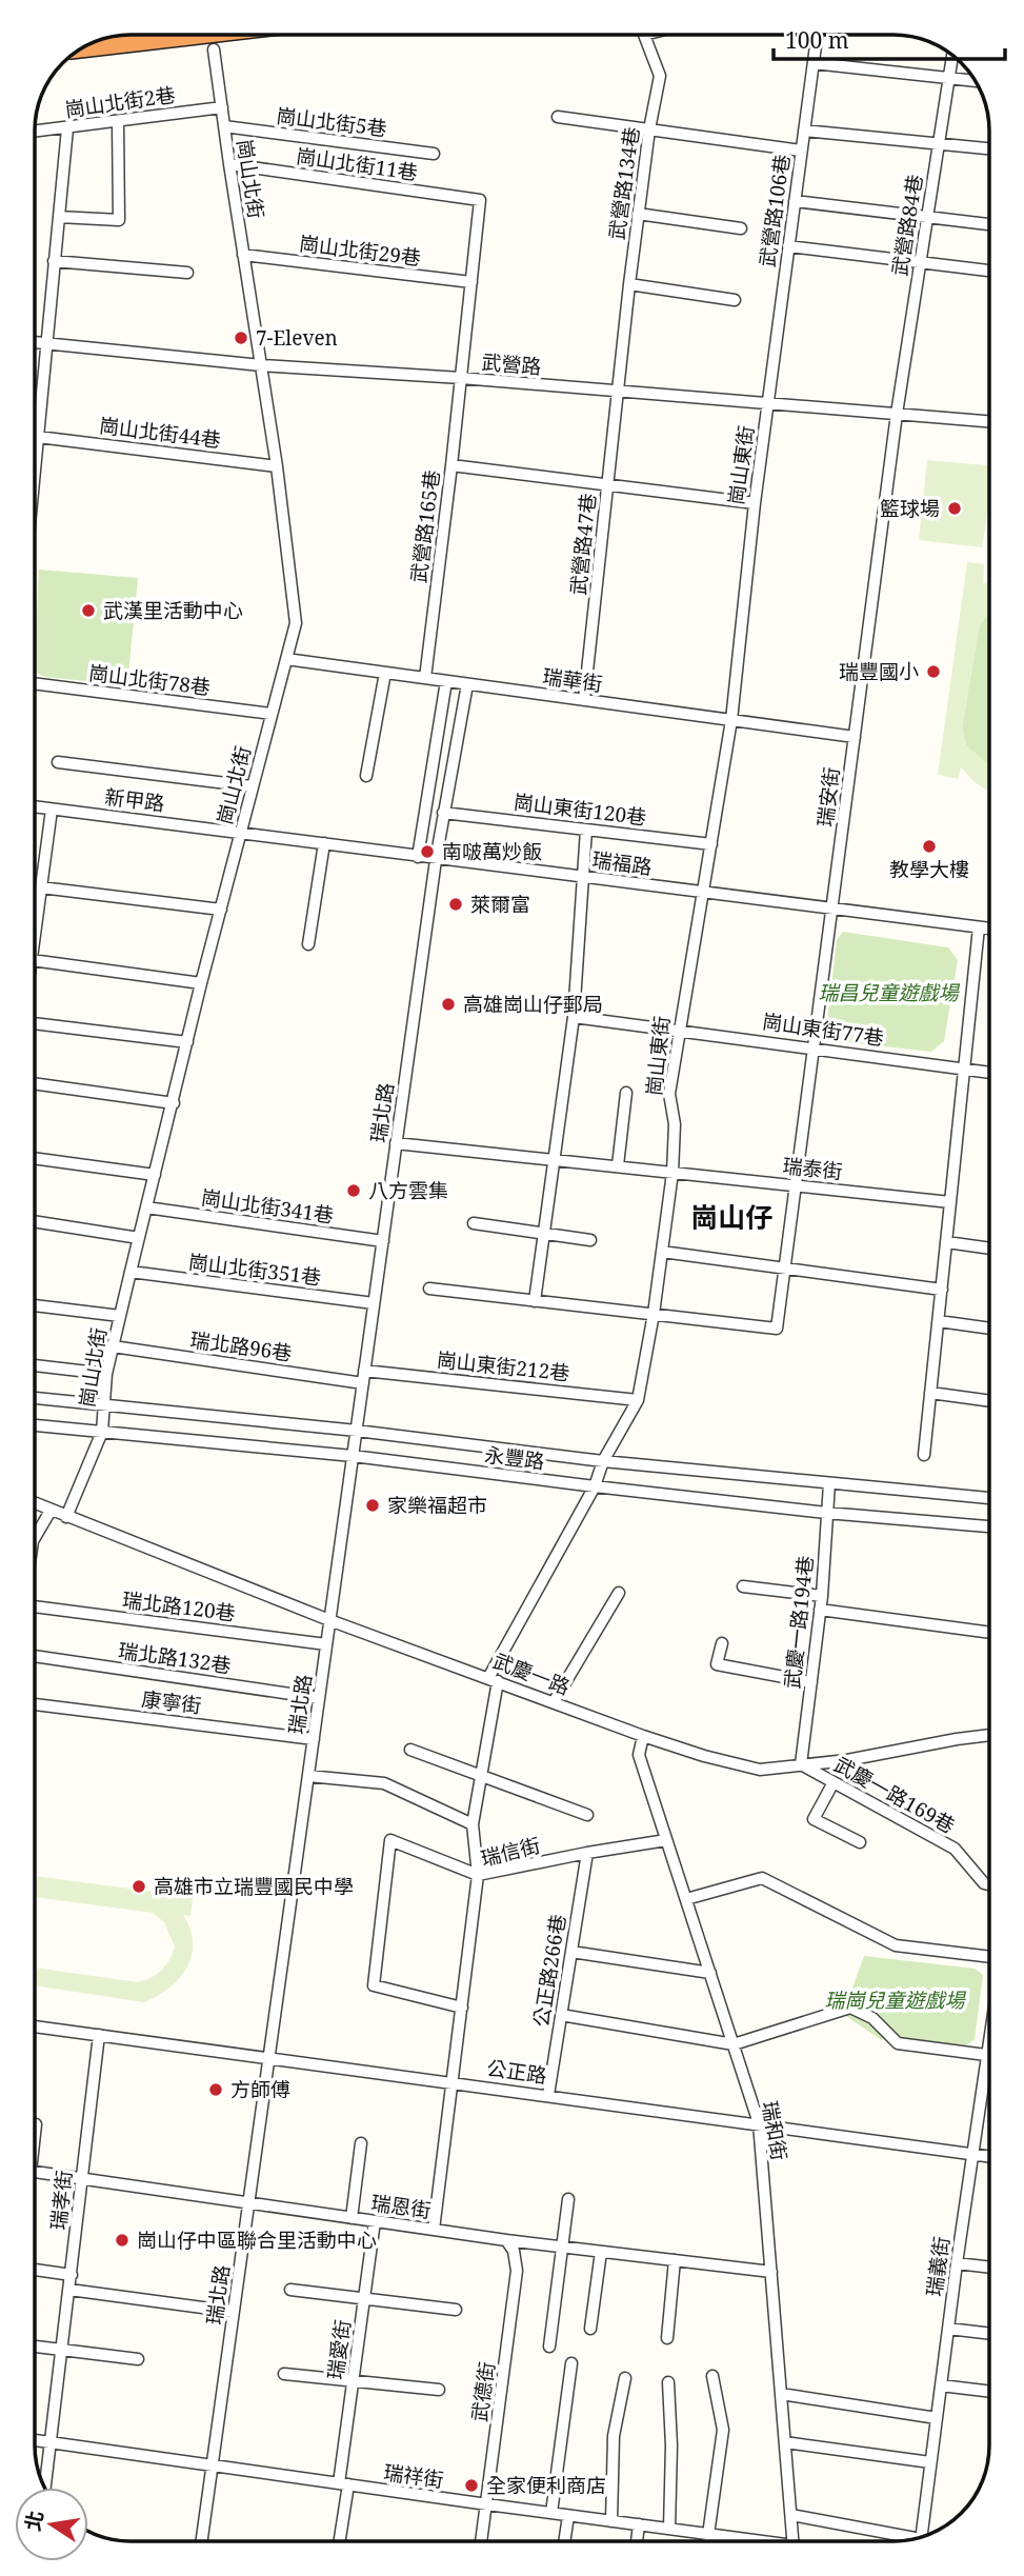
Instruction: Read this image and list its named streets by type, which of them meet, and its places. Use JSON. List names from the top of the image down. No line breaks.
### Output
{"streets":{"street":["崗山北街2巷","崗山北街5巷","崗山北街11巷","崗山北街","武營路134巷","武營路106巷","武營路84巷","崗山北街29巷","武營路","崗山北街44巷","崗山東街","武營路165巷","武營路47巷","崗山北街78巷","瑞華街","瑞安街","新甲路","崗山東街120巷","瑞福路","崗山東街77巷","瑞北路","瑞泰街","崗山北街341巷","崗山北街351巷","瑞北路96巷","崗山東街212巷","永豐路","瑞北路120巷","武慶一路194巷","瑞北路132巷","武慶一路","康寧街","武慶一路169巷","瑞信街","公正路266巷","公正路","瑞和街","瑞孝街","瑞恩街","瑞義街","瑞愛街","武德街","瑞祥街"]},"crossings":[["崗山北街2巷","崗山北街"],["崗山北街5巷","崗山北街"],["崗山北街11巷","崗山北街"],["崗山北街11巷","武營路165巷"],["崗山北街","崗山北街29巷"],["崗山北街","武營路"],["崗山北街","崗山北街44巷"],["崗山北街","崗山北街78巷"],["崗山北街","瑞華街"],["崗山北街","新甲路"],["崗山北街","瑞福路"],["崗山北街","崗山北街341巷"],["崗山北街","崗山北街351巷"],["崗山北街","瑞北路96巷"],["崗山北街","永豐路"],["崗山北街","武慶一路"],["武營路134巷","武營路"],["武營路134巷","武營路47巷"],["武營路106巷","武營路"],["武營路106巷","崗山東街"],["武營路84巷","武營路"],["武營路84巷","瑞安街"],["崗山北街29巷","武營路165巷"],["武營路","崗山東街"],["武營路","武營路165巷"],["武營路","武營路47巷"],["武營路","瑞安街"],["崗山東街","瑞華街"],["崗山東街","瑞安街"],["崗山東街","崗山東街120巷"],["崗山東街","瑞福路"],["崗山東街","崗山東街77巷"],["崗山東街","瑞泰街"],["崗山東街","崗山東街212巷"],["崗山東街","永豐路"],["崗山東街","武慶一路"],["崗山東街","瑞信街"],["武營路165巷","瑞華街"],["武營路47巷","瑞華街"],["瑞華街","瑞安街"],["瑞華街","瑞北路"],["瑞安街","瑞福路"],["瑞安街","崗山東街77巷"],["瑞安街","瑞泰街"],["新甲路","瑞福路"],["崗山東街120巷","瑞北路"],["瑞福路","瑞北路"],["瑞北路","瑞泰街"],["瑞北路","崗山北街341巷"],["瑞北路","崗山北街351巷"],["瑞北路","瑞北路96巷"],["瑞北路","崗山東街212巷"],["瑞北路","永豐路"],["瑞北路","瑞北路120巷"],["瑞北路","瑞北路132巷"],["瑞北路","武慶一路"],["瑞北路","康寧街"],["瑞北路","公正路"],["瑞北路","瑞恩街"],["瑞北路","瑞祥街"],["瑞北路96巷","崗山東街212巷"],["永豐路","武慶一路194巷"],["武慶一路194巷","武慶一路"],["武慶一路194巷","武慶一路169巷"],["武慶一路","武慶一路169巷"],["武慶一路","瑞和街"],["瑞信街","公正路266巷"],["瑞信街","公正路"],["瑞信街","瑞和街"],["瑞信街","瑞恩街"],["公正路266巷","公正路"],["公正路","瑞和街"],["公正路","瑞孝街"],["公正路","瑞義街"],["瑞和街","瑞恩街"],["瑞孝街","瑞恩街"],["瑞孝街","瑞祥街"],["瑞恩街","瑞愛街"],["瑞恩街","武德街"],["瑞愛街","瑞祥街"],["武德街","瑞祥街"]],"districts":["崗山仔"],"parks":["瑞昌兒童遊戲場","瑞崗兒童遊戲場"],"places":["7-Eleven","籃球場","武漢里活動中心","瑞豐國小","教學大樓","南啵萬炒飯","萊爾富","高雄崗山仔郵局","八方雲集","家樂福超市","高雄市立瑞豐國民中學","方師傅","崗山仔中區聯合里活動中心","全家便利商店"],"scale_bar":"100 m","north":"left"}
